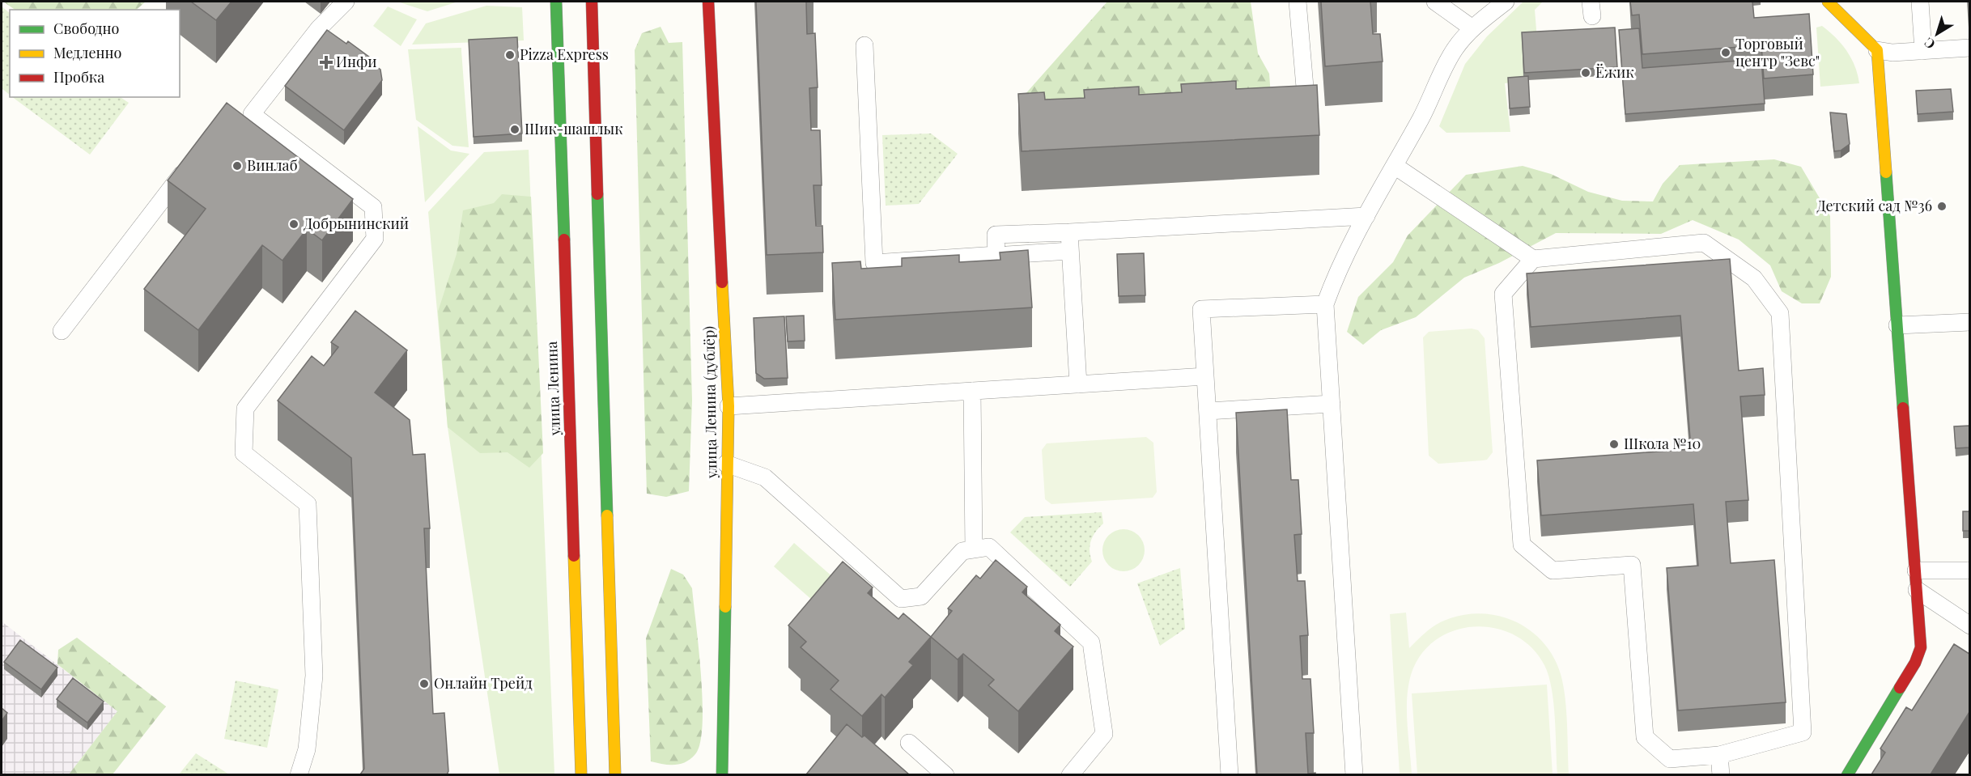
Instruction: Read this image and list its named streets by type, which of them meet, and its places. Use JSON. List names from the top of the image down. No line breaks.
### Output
{"streets":{"street":["улица Ленина","улица Ленина (дублёр)"]},"places":{"other":["Торговый центр \"Зевс\"","Pizza Express","Ёжик","Шик-шашлык","Винлаб","Детский сад №36","Добрынинский","Школа №10","Онлайн Трейд"],"health":["Инфи"]},"legend":["Свободно","Медленно","Пробка"],"north":"bottom left"}
